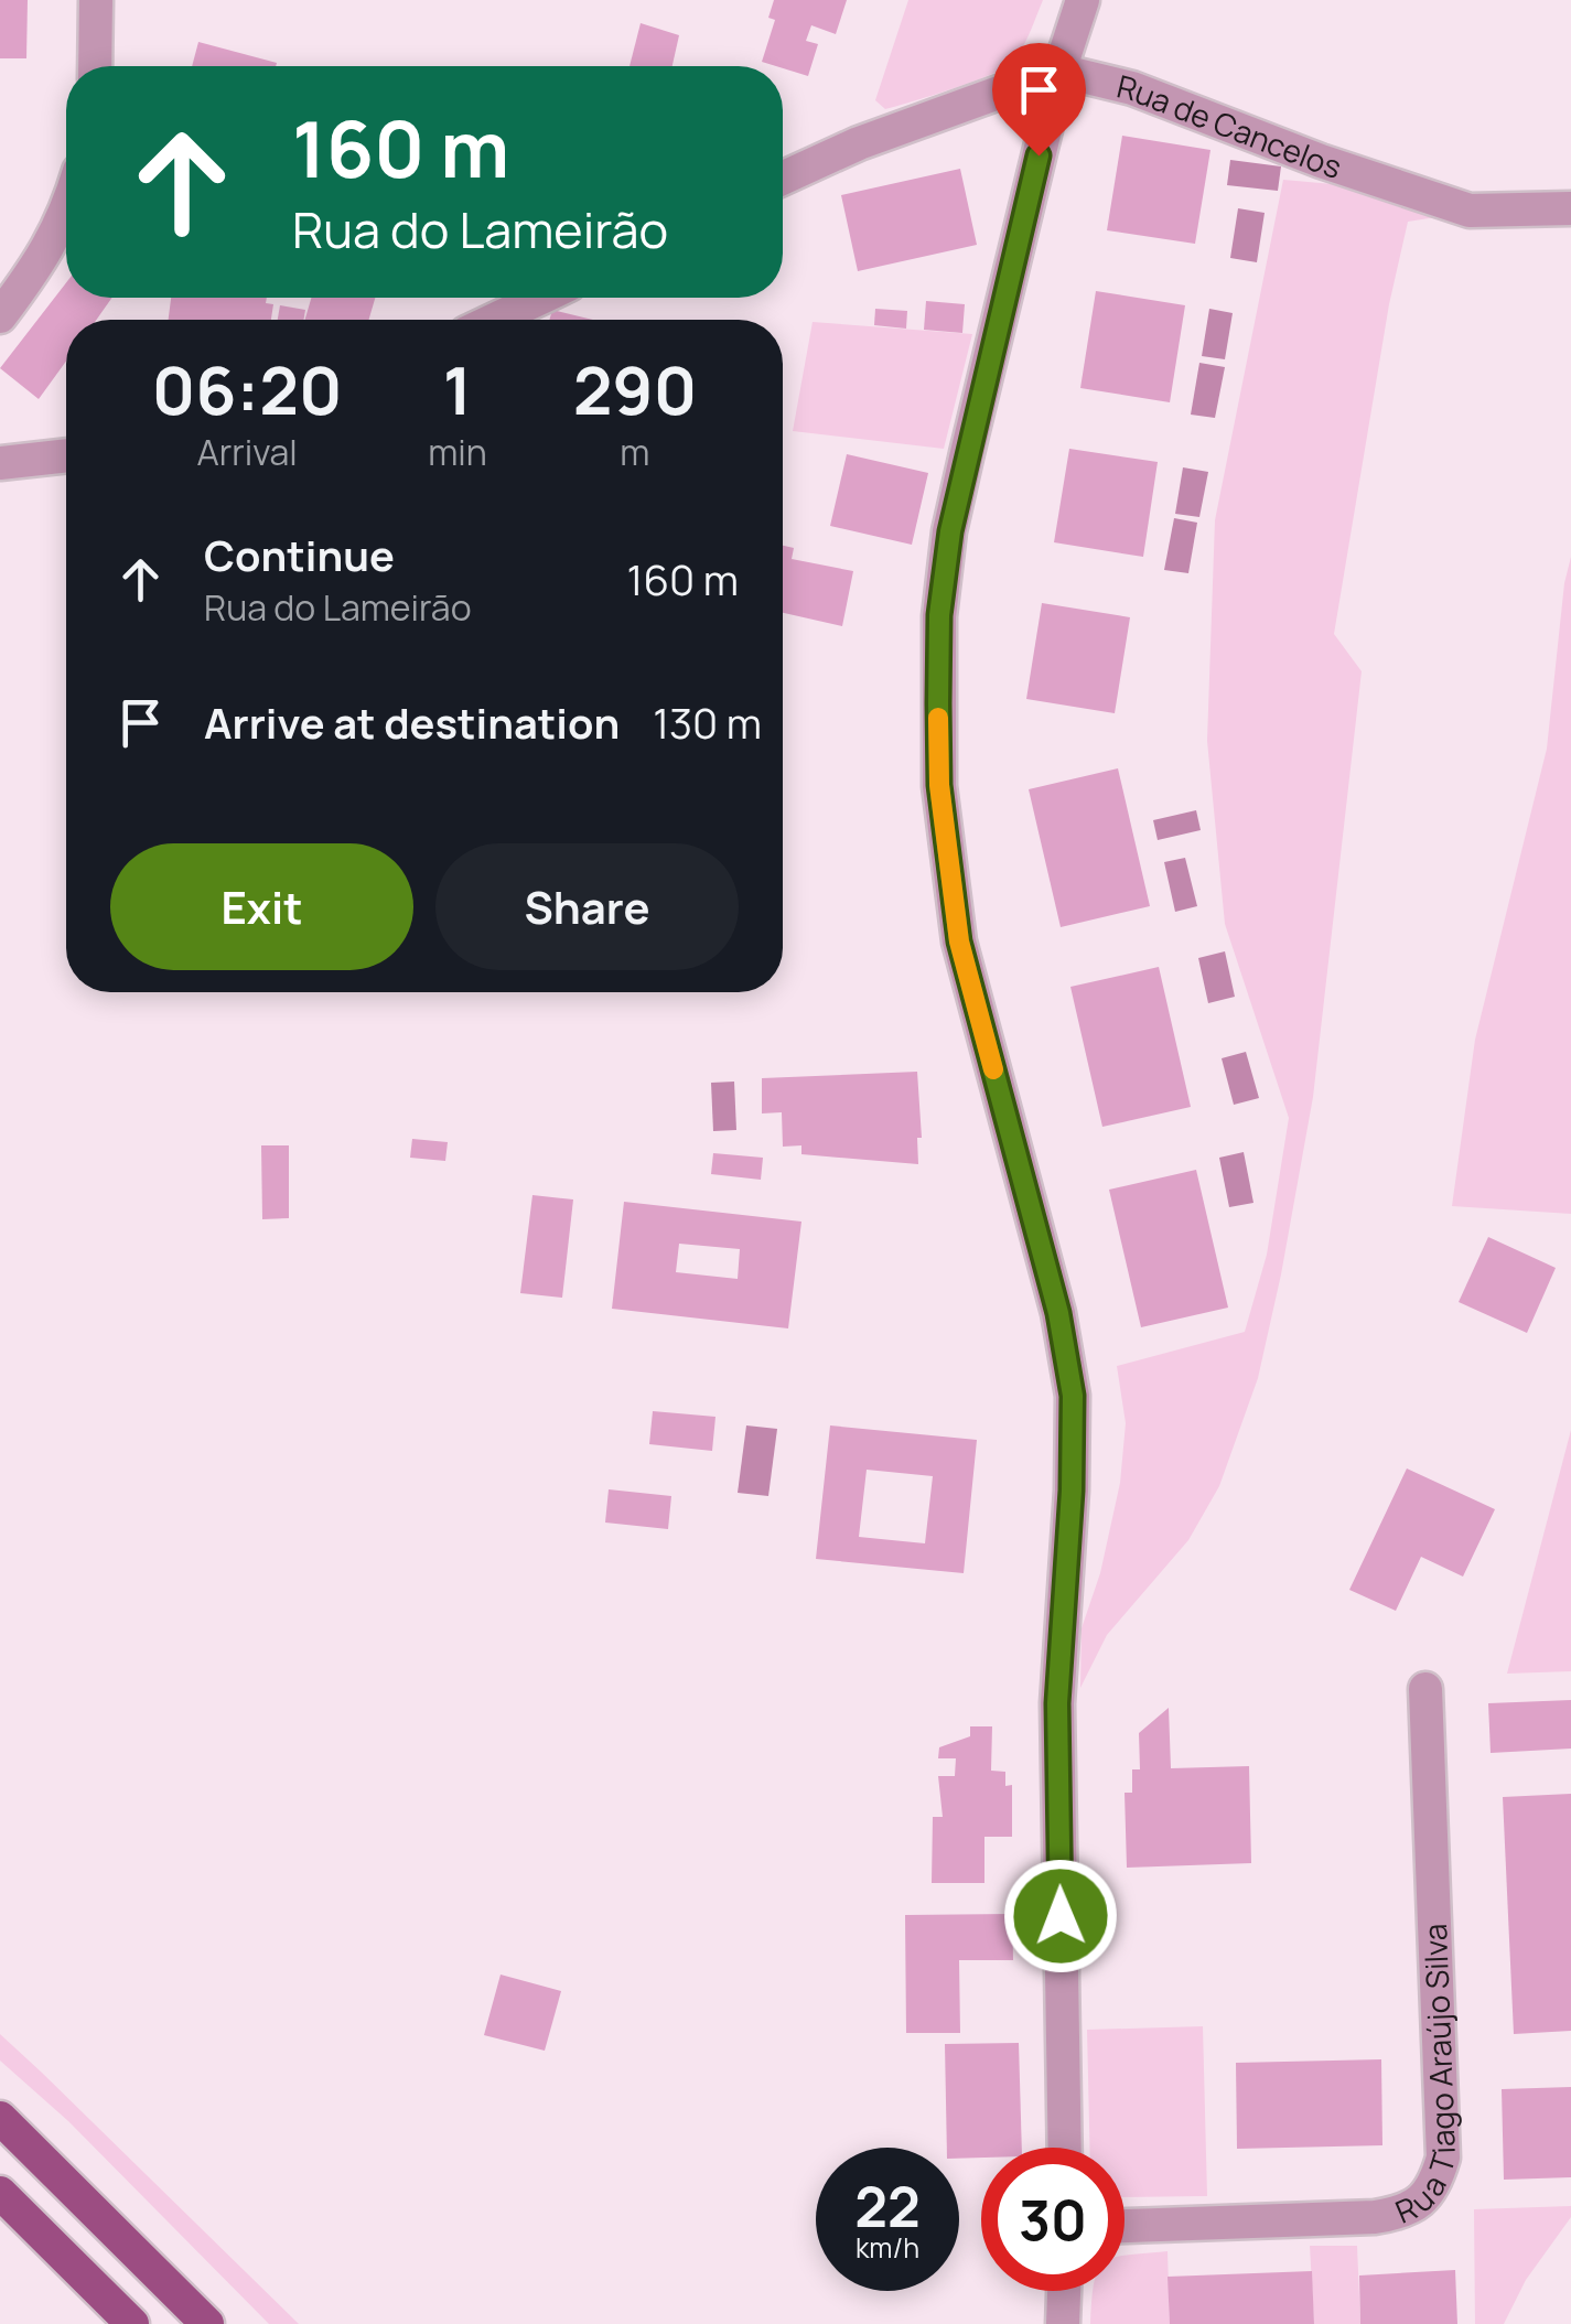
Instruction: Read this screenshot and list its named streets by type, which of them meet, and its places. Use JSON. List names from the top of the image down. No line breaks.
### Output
{"streets":{"street":["Rua de Cancelos","Rua Tiago Araújo Silva"]},"page":{"turn":["160 m","Rua do Lameirão"],"eta":["06:20","Arrival","1","min","290","m"],"list":[{"name":"Continue","note":"Rua do Lameirão","value":"160 m"},{"name":"Arrive at destination","value":"130 m"}],"buttons":["Exit","Share"],"speed":"22 km/h","limit":"30"}}
